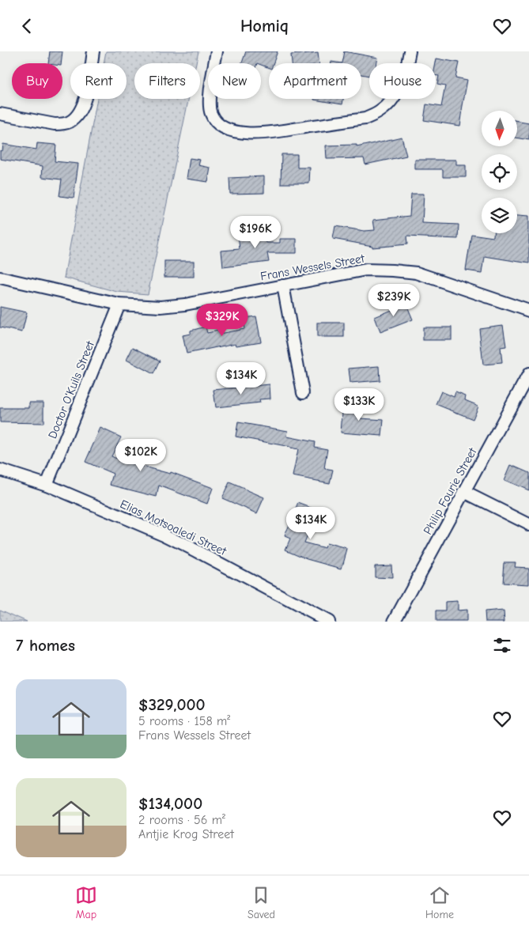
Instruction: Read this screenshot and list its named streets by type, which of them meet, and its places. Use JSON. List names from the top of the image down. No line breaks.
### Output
{"streets":{"street":["Frans Wessels Street","Doctor O'Kuils Street","Philip Fourie Street","Elias Motsoaledi Street"]},"crossings":[["Frans Wessels Street","Doctor O'Kuils Street"],["Doctor O'Kuils Street","Elias Motsoaledi Street"]],"north":"bottom","page":{"header":"Homiq","chip":["Buy","Rent","Filters","New","Apartment","House"],"price":["$196K","$239K","$329K","$134K","$133K","$102K","$134K"],"heading":"7 homes","list":[{"name":"$329,000","note":"5 rooms · 158 m² · Frans Wessels Street"},{"name":"$134,000","note":"2 rooms · 56 m² · Antjie Krog Street"}],"tabs":["Map","Saved","Home"]}}
